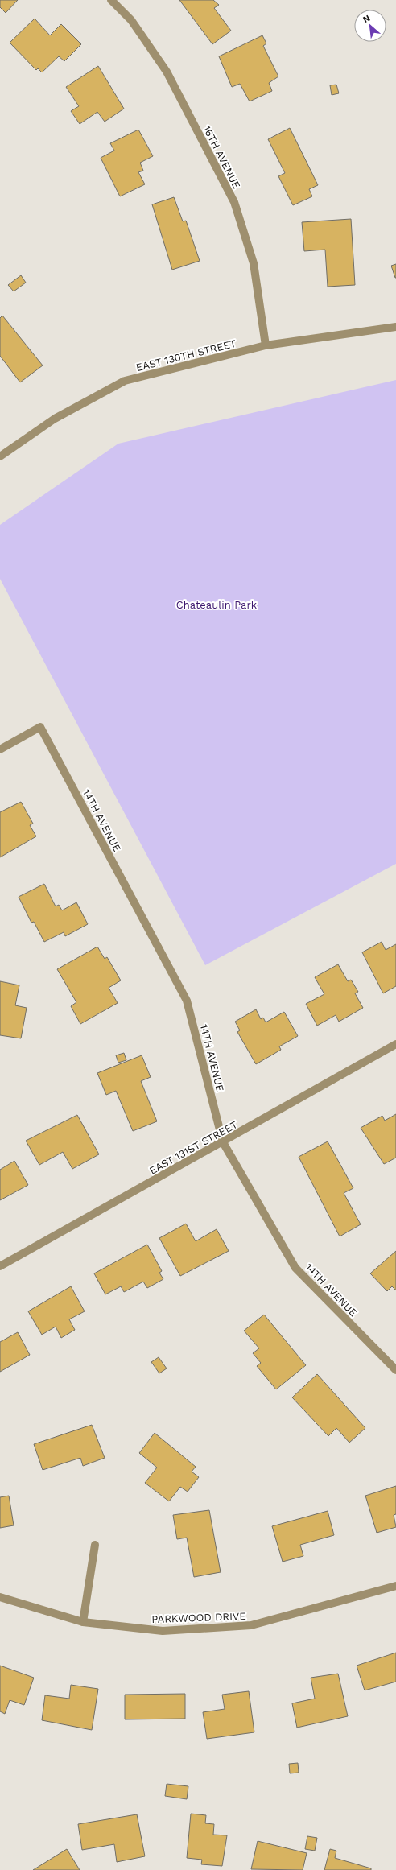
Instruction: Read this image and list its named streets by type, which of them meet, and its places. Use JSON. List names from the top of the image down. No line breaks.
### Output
{"streets":{"street":["16TH AVENUE","EAST 130TH STREET","14TH AVENUE","EAST 131ST STREET","PARKWOOD DRIVE"]},"crossings":[["16TH AVENUE","EAST 130TH STREET"],["14TH AVENUE","EAST 131ST STREET"]],"parks":["Chateaulin Park"],"north":"top left"}
